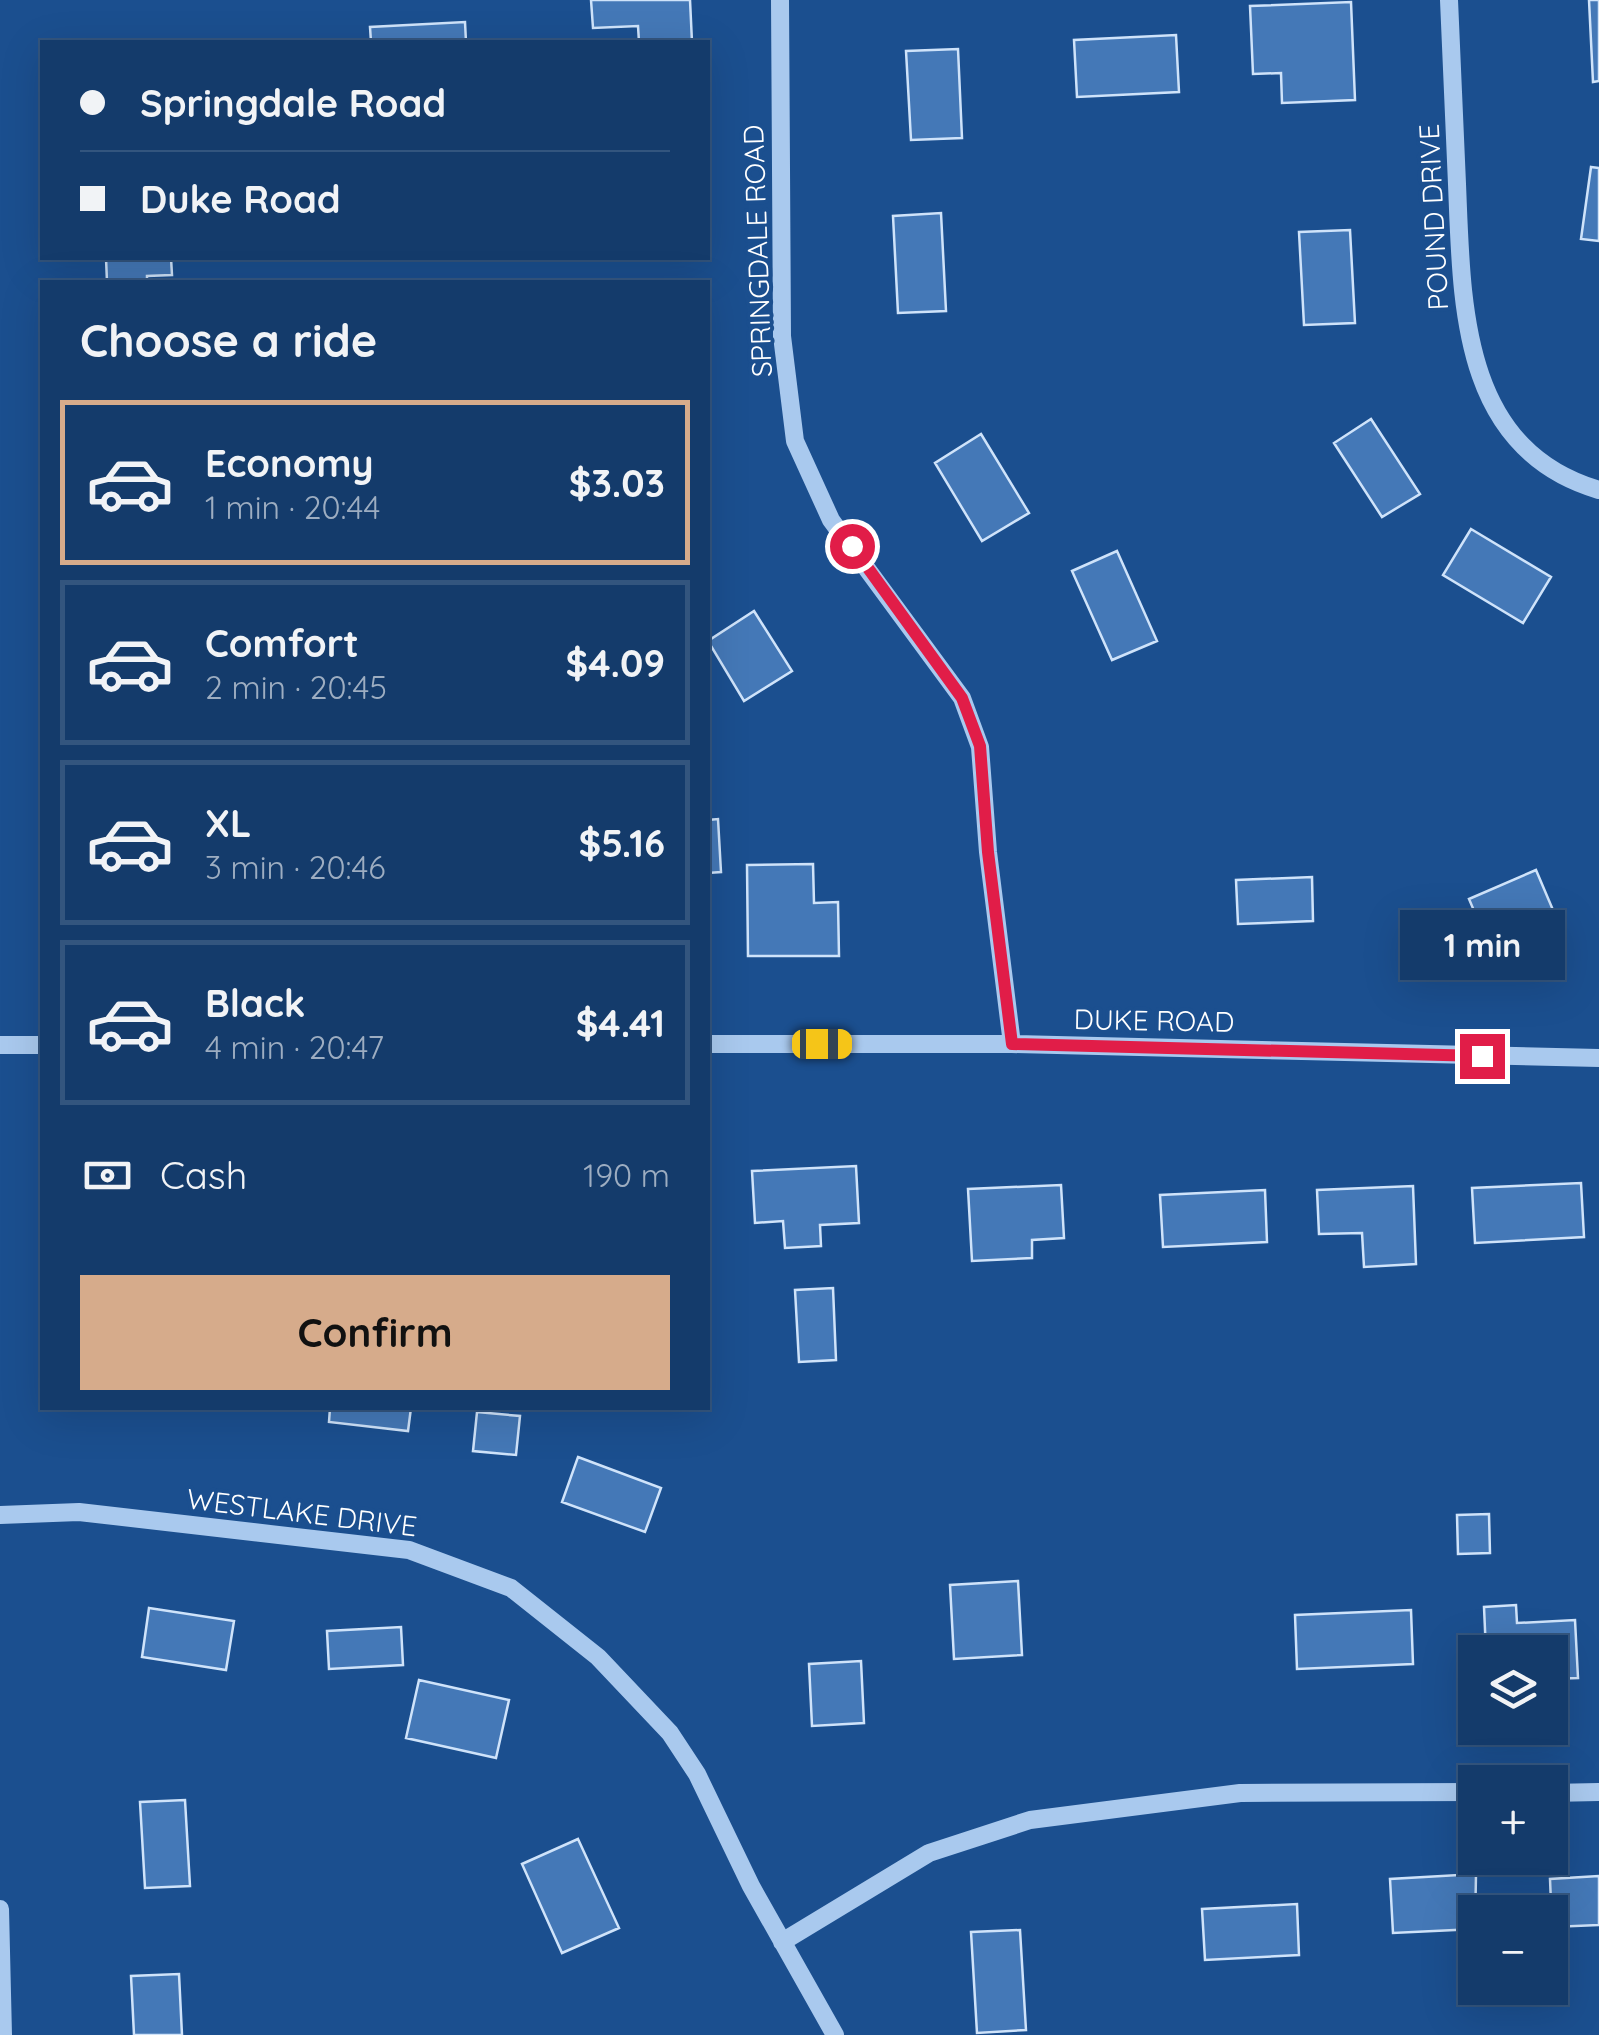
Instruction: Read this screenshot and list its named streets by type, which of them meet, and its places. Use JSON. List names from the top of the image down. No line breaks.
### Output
{"streets":{"street":["POUND DRIVE","SPRINGDALE ROAD","DUKE ROAD","WESTLAKE DRIVE"]},"crossings":[["SPRINGDALE ROAD","DUKE ROAD"]],"page":{"banner":["Springdale Road","Duke Road"],"heading":"Choose a ride","list":[{"name":"Economy","note":"1 min · 20:44","value":"$3.03"},{"name":"Comfort","note":"2 min · 20:45","value":"$4.09"},{"name":"XL","note":"3 min · 20:46","value":"$5.16"},{"name":"Black","note":"4 min · 20:47","value":"$4.41"}],"bubble":"1 min","pay":["Cash","190 m"],"buttons":"Confirm","map_buttons":["+","−"]}}
